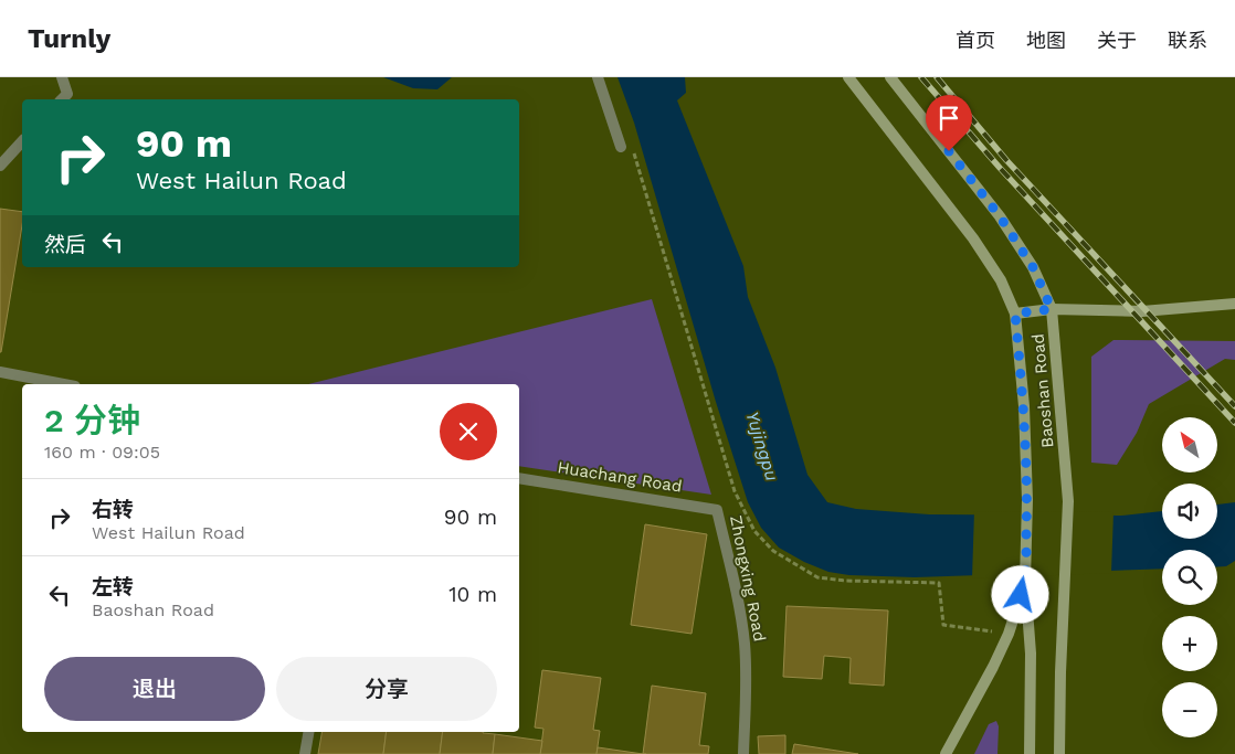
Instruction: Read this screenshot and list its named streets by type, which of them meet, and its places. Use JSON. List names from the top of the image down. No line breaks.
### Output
{"streets":{"main road":["Baoshan Road"],"street":["Huachang Road","Zhongxing Road"]},"crossings":[["Huachang Road","Zhongxing Road"]],"water":["Yujingpu"],"north":"top left","page":{"header":"Turnly","nav":["首页","地图","关于","联系"],"turn":["90 m","West Hailun Road"],"then":"然后","heading":["2 分钟","160 m · 09:05"],"map_buttons":["+","−"],"list":[{"name":"右转","note":"West Hailun Road","value":"90 m"},{"name":"左转","note":"Baoshan Road","value":"10 m"}],"buttons":["退出","分享"]}}
